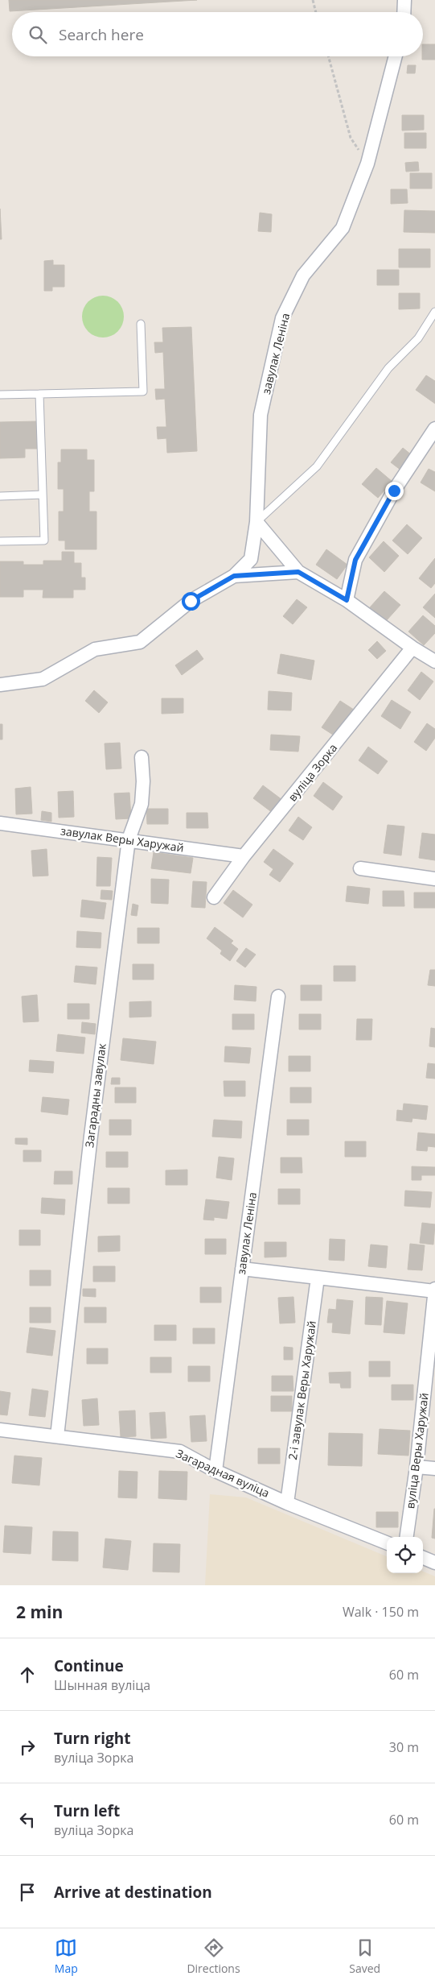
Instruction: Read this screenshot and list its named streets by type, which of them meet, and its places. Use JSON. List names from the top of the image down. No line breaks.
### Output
{"streets":{"street":["завулак Леніна","вуліца Зорка","завулак Веры Харужай","Загарадны завулак","2-і завулак Веры Харужай","вуліца Веры Харужай","Загарадная вуліца"]},"crossings":[["завулак Леніна","Загарадная вуліца"],["вуліца Зорка","завулак Веры Харужай"],["завулак Веры Харужай","Загарадны завулак"],["Загарадны завулак","Загарадная вуліца"],["2-і завулак Веры Харужай","Загарадная вуліца"]],"page":{"search":"Search here","heading":["2 min","Walk · 150 m"],"list":[["Continue","Шынная вуліца","60 m"],["Turn right","вуліца Зорка","30 m"],["Turn left","вуліца Зорка","60 m"],"Arrive at destination"],"nav":["Map","Directions","Saved"]}}
